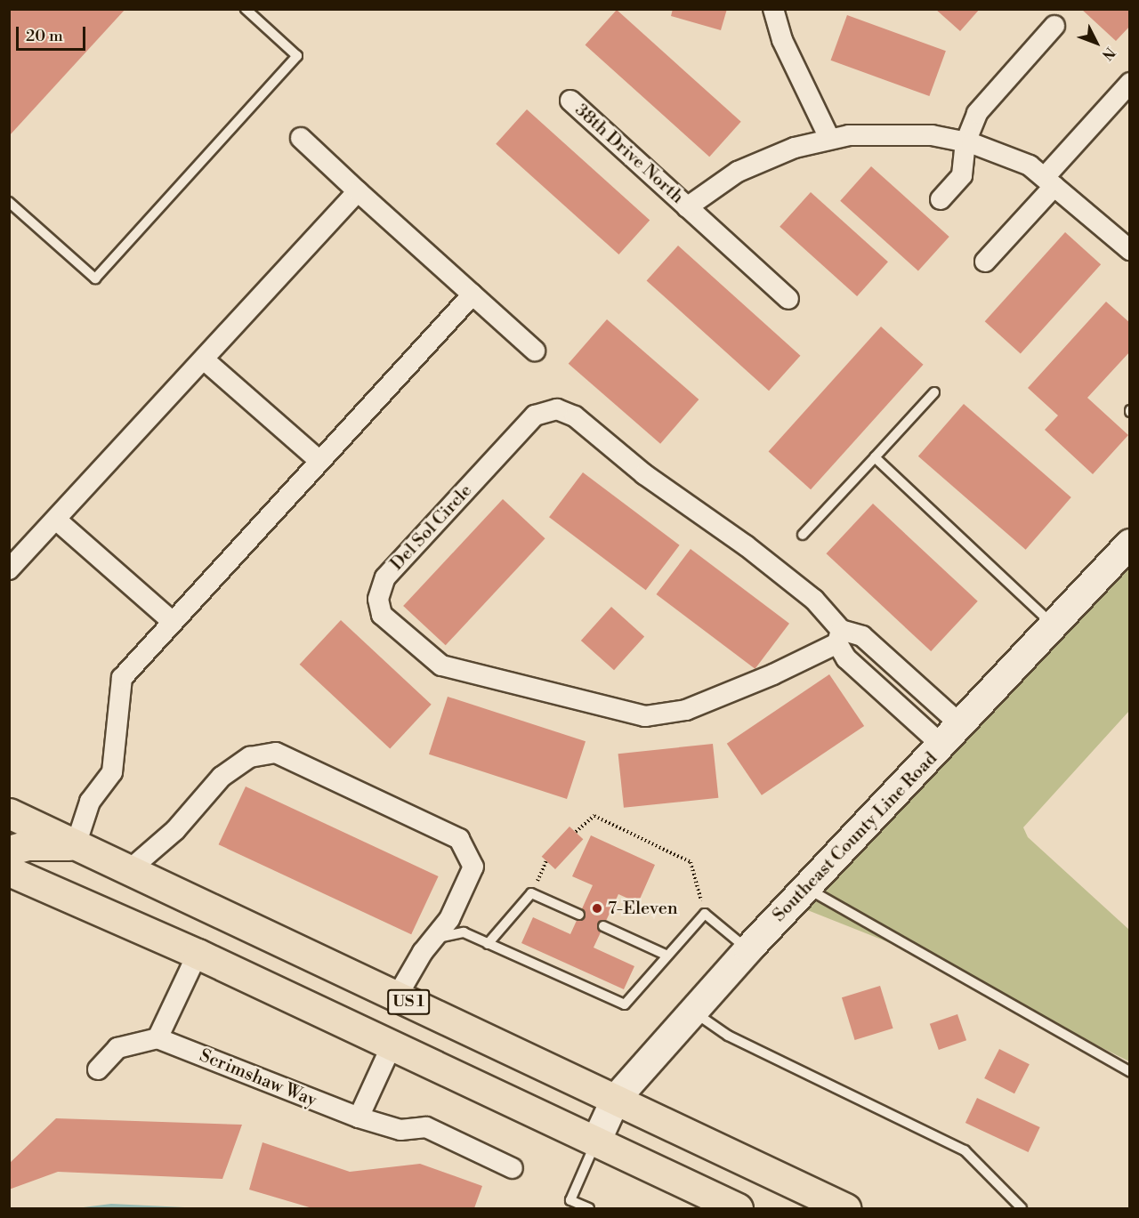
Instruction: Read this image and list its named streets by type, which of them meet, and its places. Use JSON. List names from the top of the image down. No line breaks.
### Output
{"streets":{"main road":["US 1"],"street":["38th Drive North","Del Sol Circle","Southeast County Line Road","Scrimshaw Way"]},"crossings":[["Del Sol Circle","Southeast County Line Road"],["Southeast County Line Road","US 1"]],"places":["7-Eleven"],"scale_bar":"20 m","north":"bottom right"}
